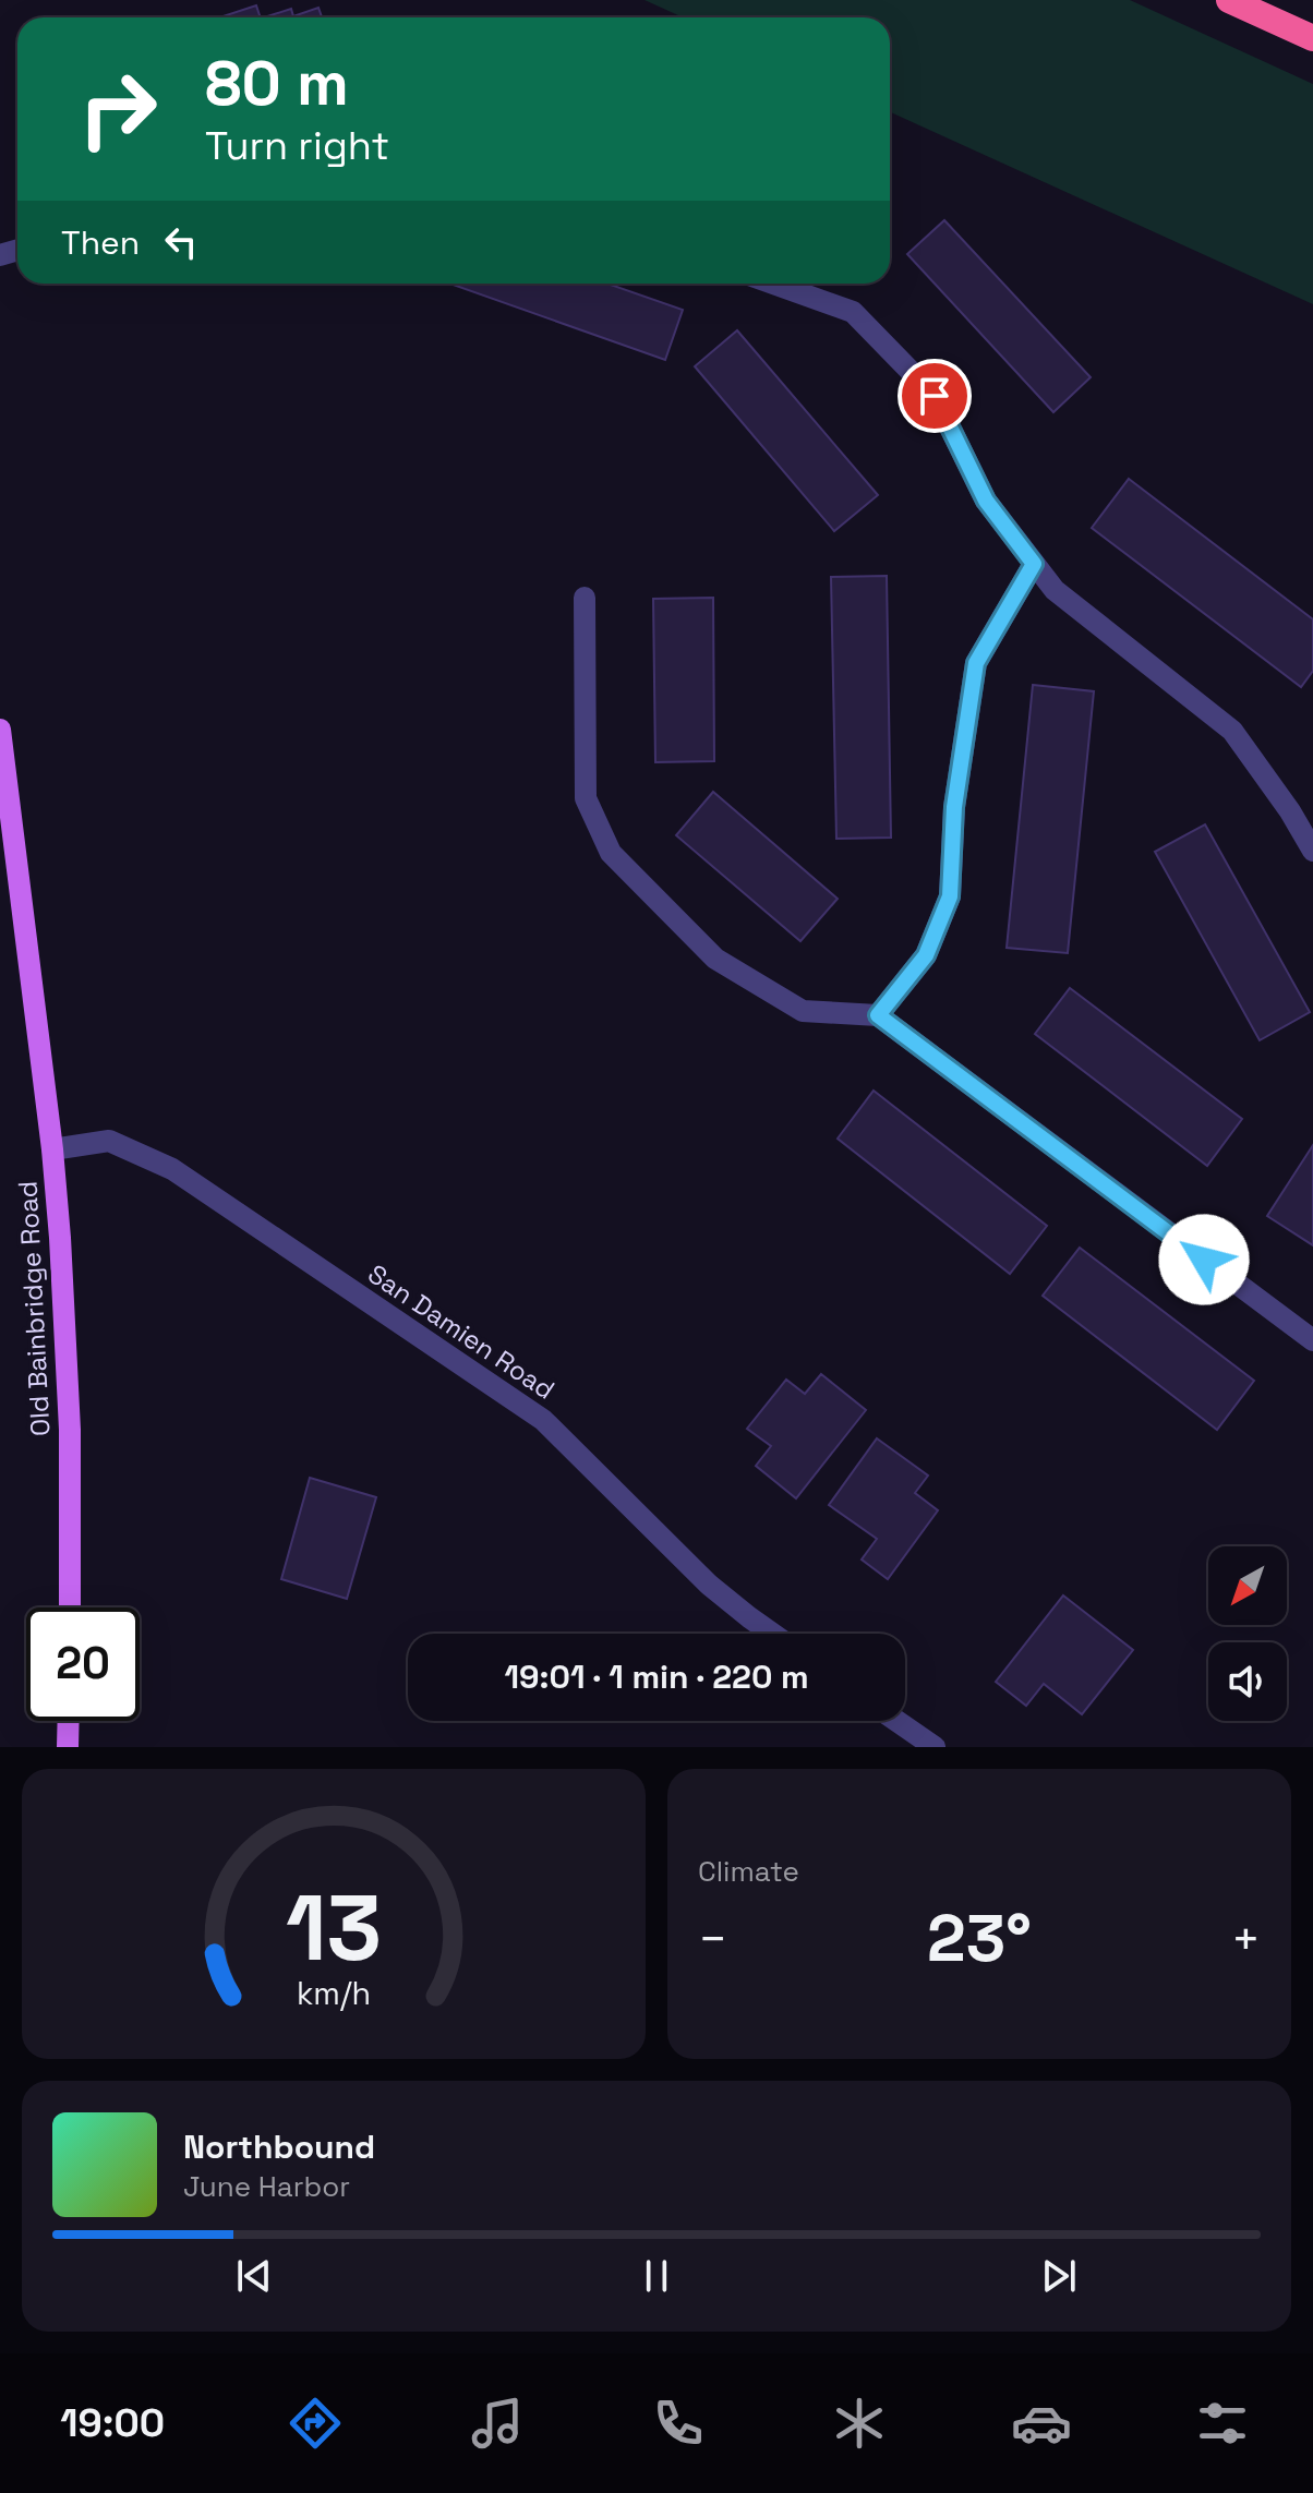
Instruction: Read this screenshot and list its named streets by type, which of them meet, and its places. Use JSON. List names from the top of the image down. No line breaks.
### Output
{"streets":{"main road":["Old Bainbridge Road"],"street":["San Damien Road"]},"crossings":[["Old Bainbridge Road","San Damien Road"]],"north":"bottom left","page":{"turn":["80 m","Turn right"],"then":"Then","limit":"20","trip":"19:01 · 1 min · 220 m","tile":"Climate","heat":["−","23°","+"],"song":["Northbound","June Harbor"],"tabs":"19:00","gauge":["13","km/h"]}}
